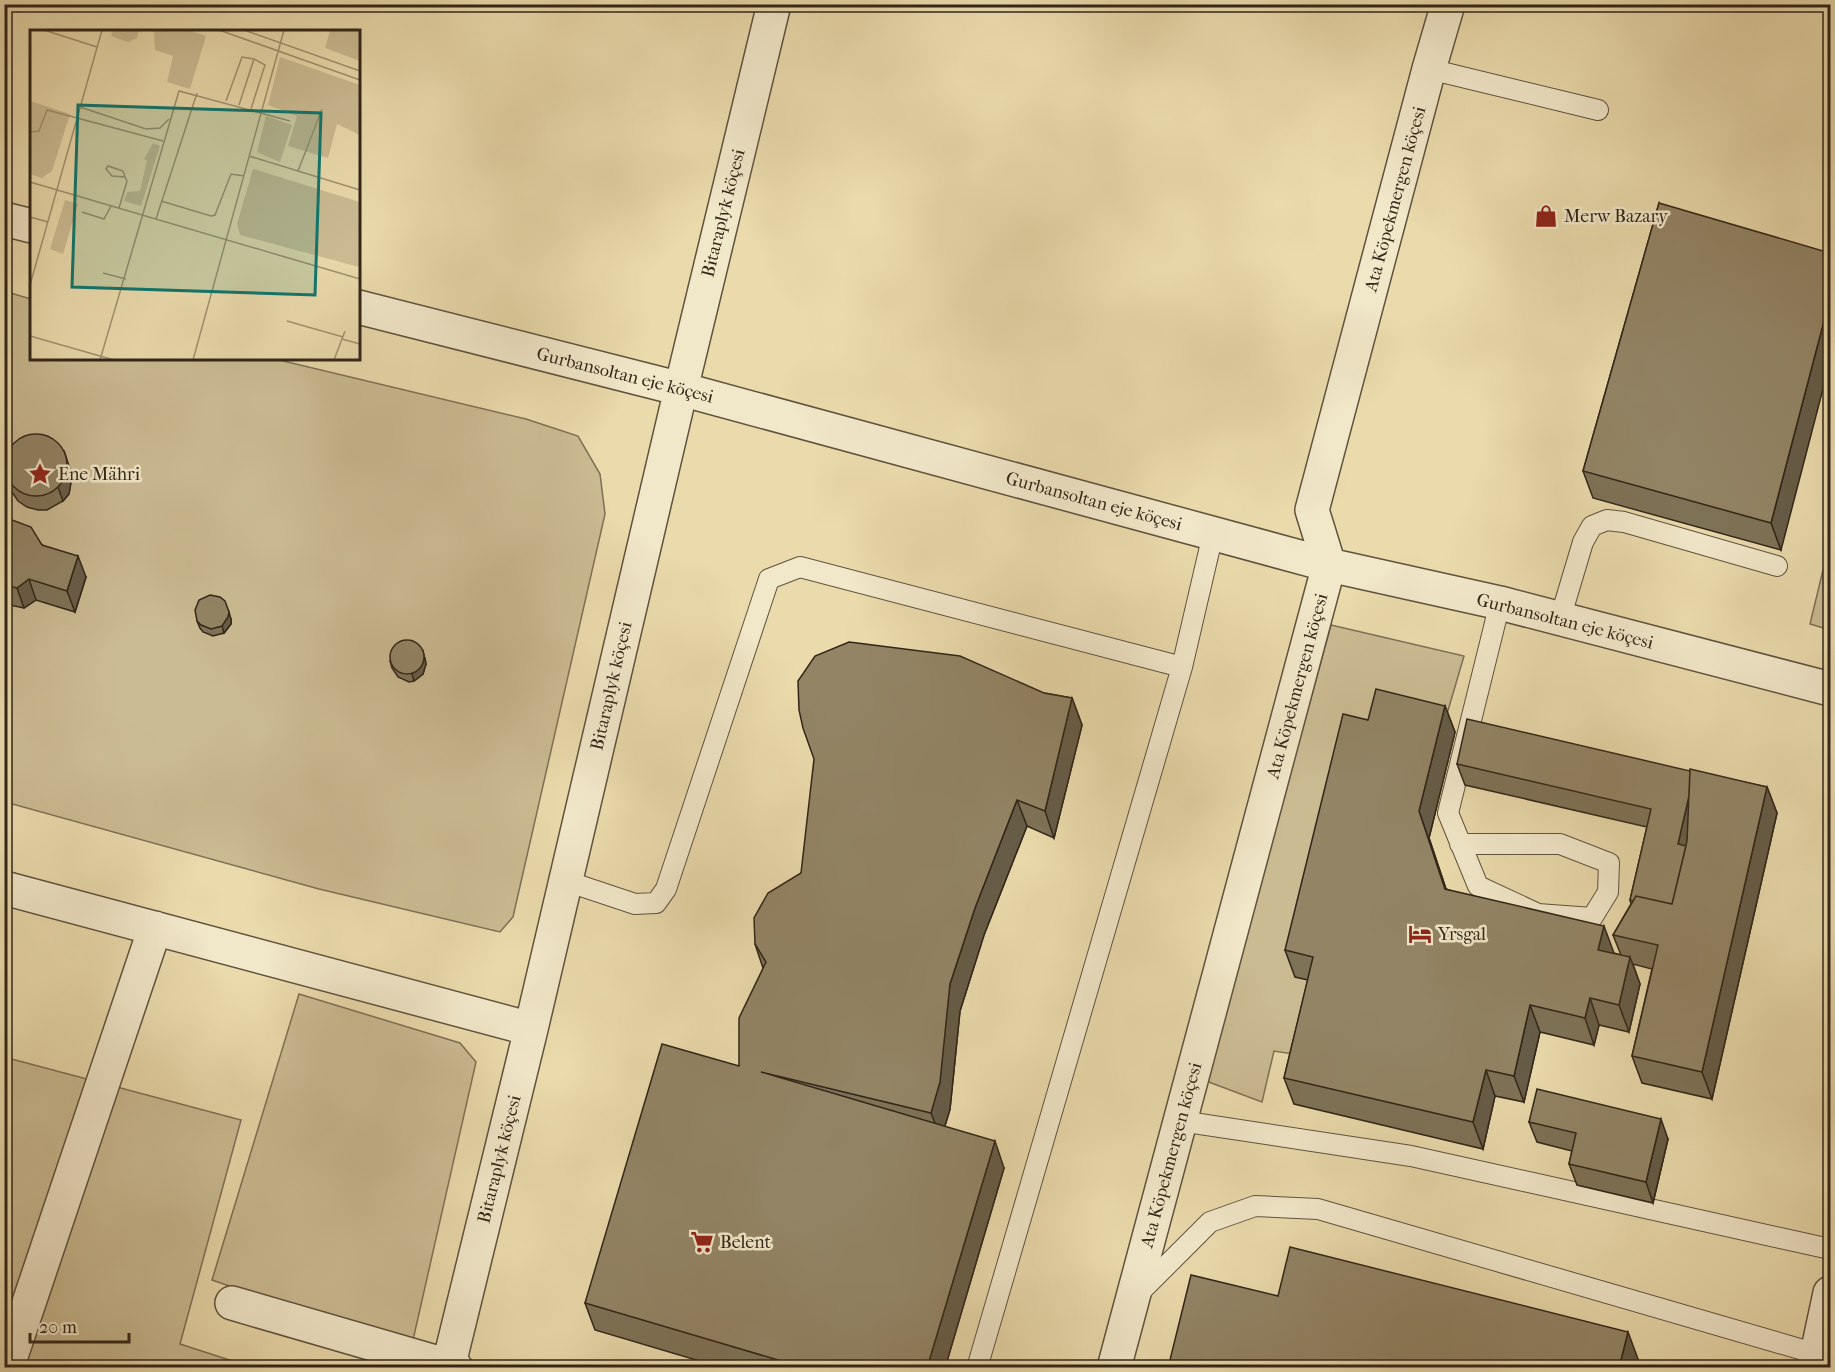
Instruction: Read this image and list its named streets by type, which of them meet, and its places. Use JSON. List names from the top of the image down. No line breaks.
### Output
{"streets":{"street":["Ata Köpekmergen köçesi","Bitaraplyk köçesi","Gurbansoltan eje köçesi"]},"crossings":[["Ata Köpekmergen köçesi","Gurbansoltan eje köçesi"],["Bitaraplyk köçesi","Gurbansoltan eje köçesi"]],"places":{"shop":["Merw Bazary"],"place":["Ene Mähri"],"hotel":["Yrsgal"],"supermarket":["Belent"]},"scale_bar":"20 m"}
